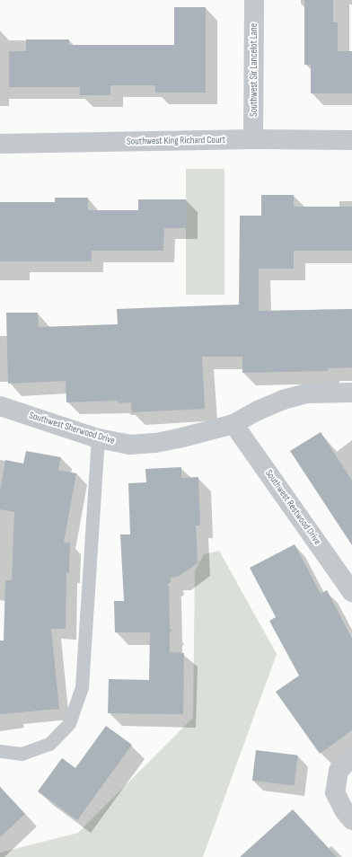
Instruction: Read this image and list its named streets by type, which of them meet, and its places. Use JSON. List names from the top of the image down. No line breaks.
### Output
{"streets":{"street":["Southwest Sir Lancelot Lane","Southwest King Richard Court","Southwest Sherwood Drive","Southwest Restwood Drive"]},"crossings":[["Southwest Sir Lancelot Lane","Southwest King Richard Court"],["Southwest Sherwood Drive","Southwest Restwood Drive"]]}
